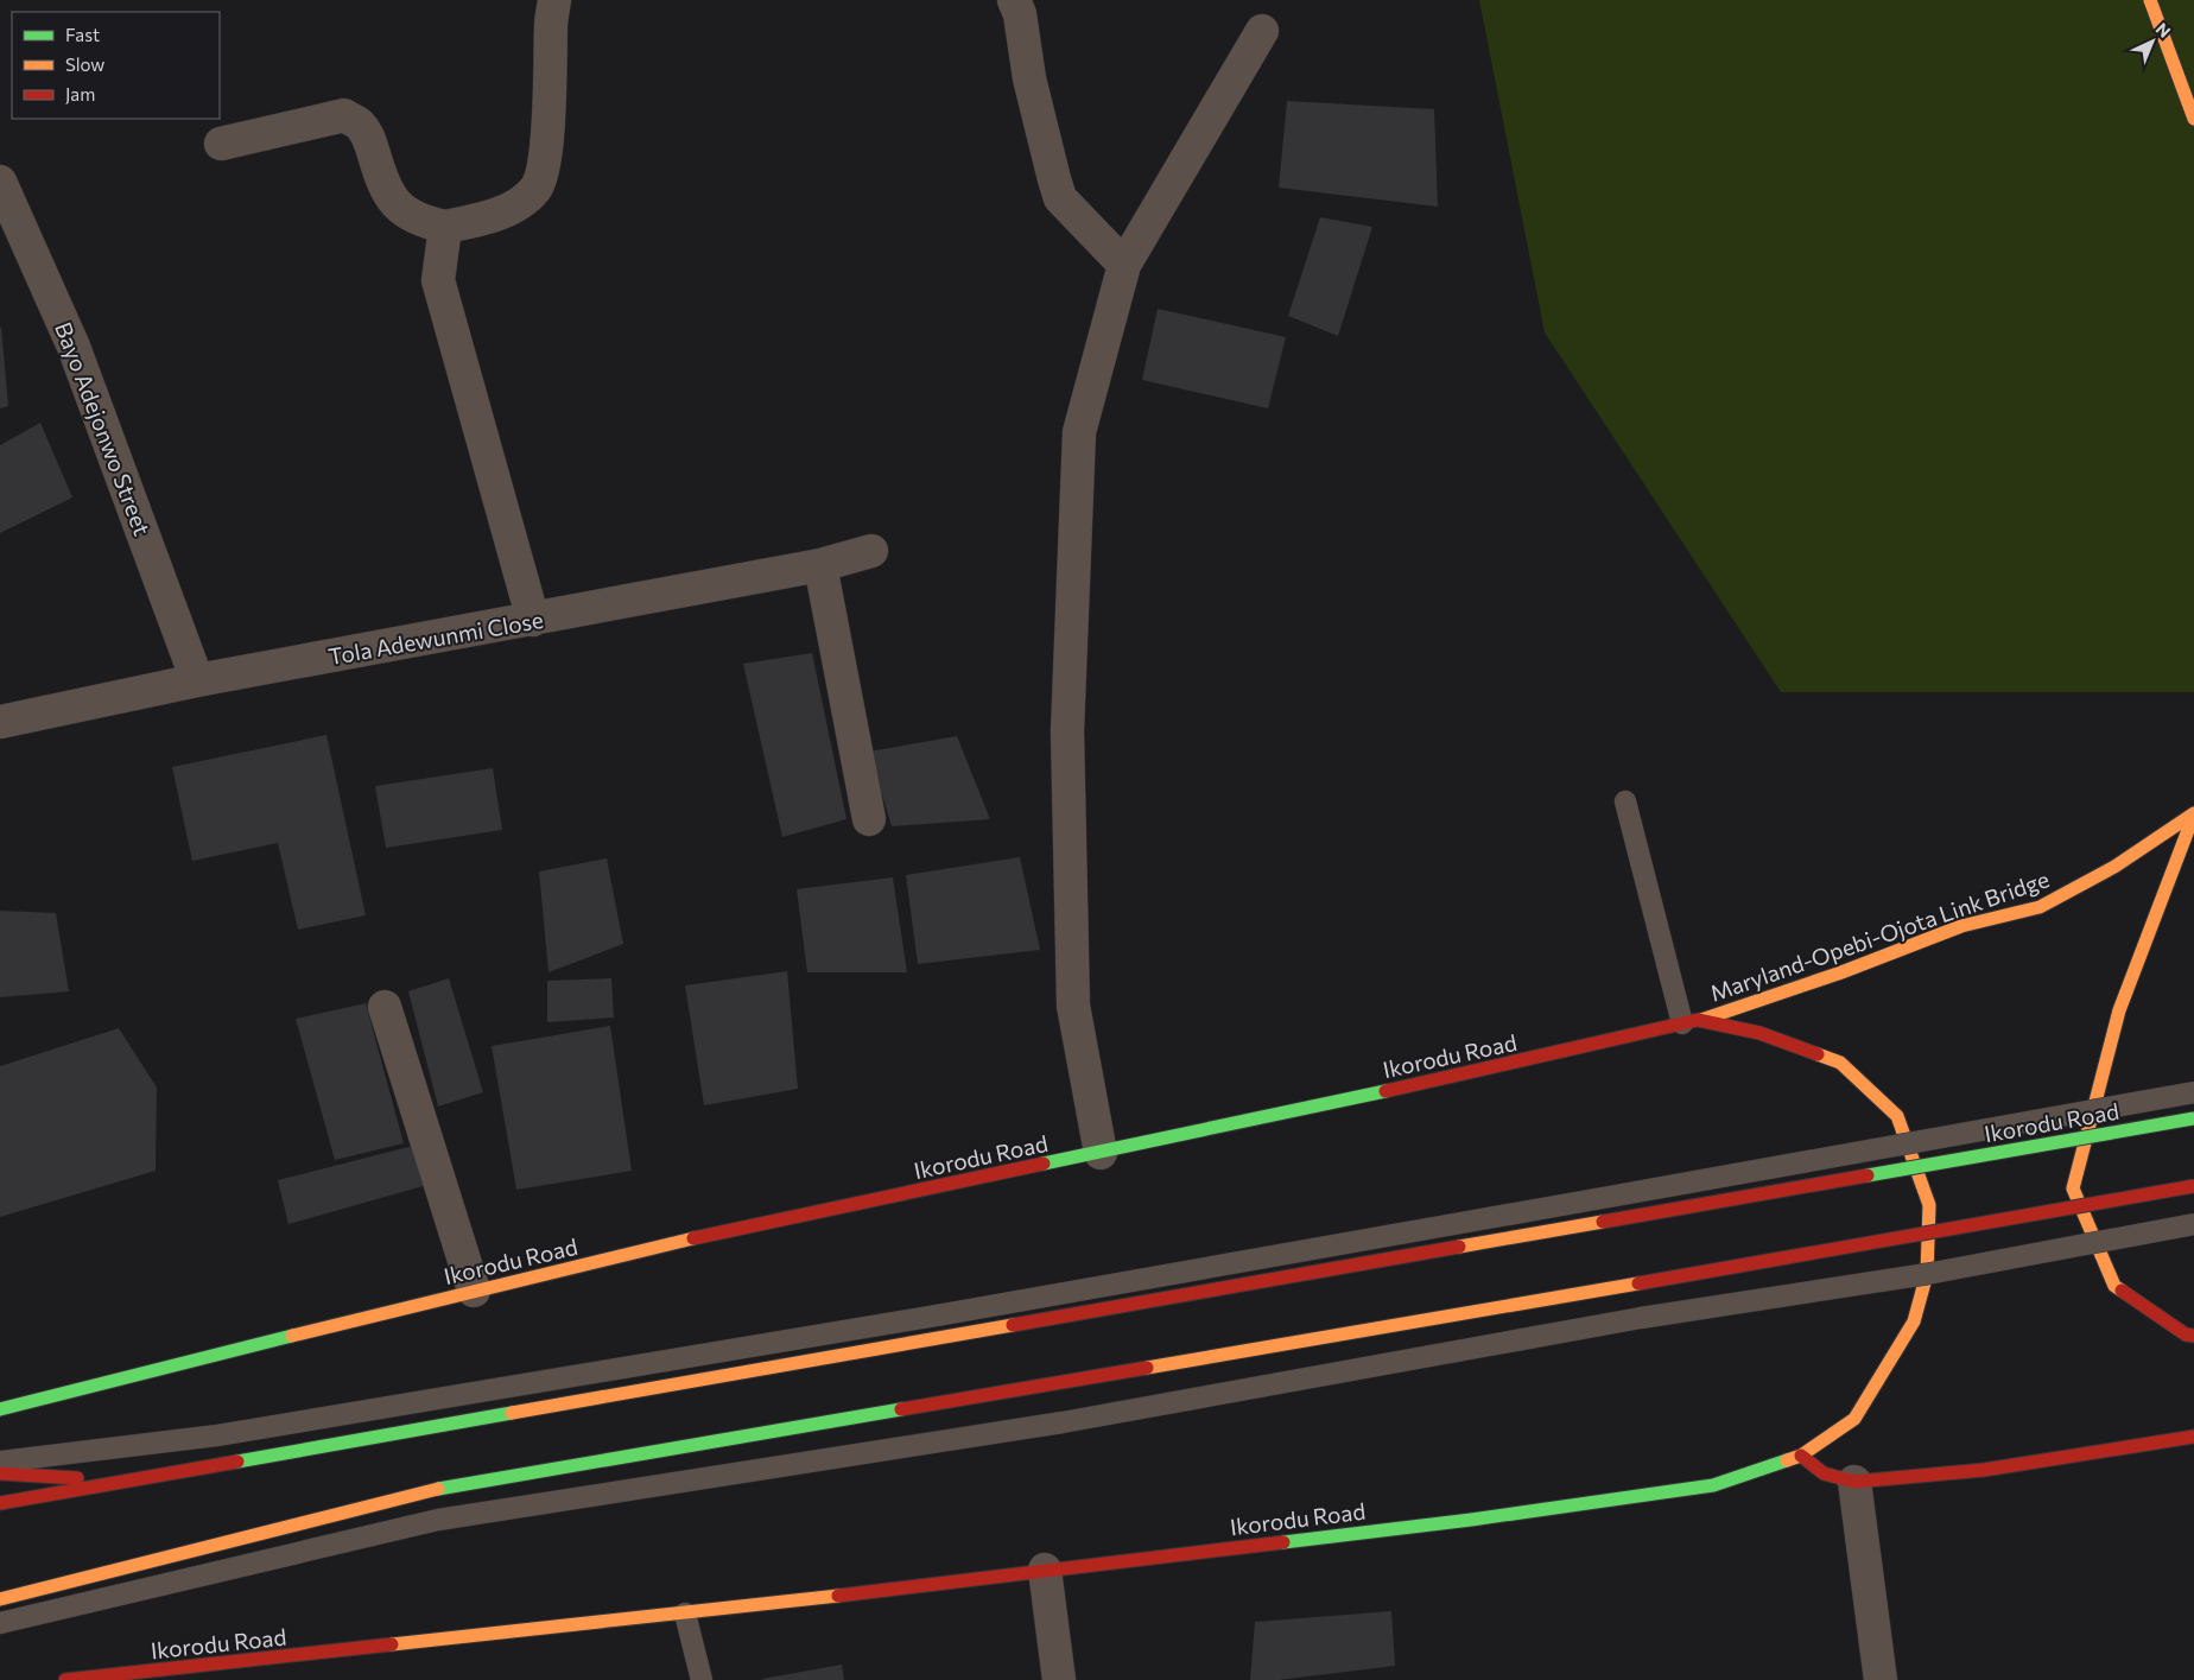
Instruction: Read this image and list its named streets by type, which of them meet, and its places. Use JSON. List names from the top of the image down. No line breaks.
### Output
{"streets":{"main road":["Maryland-Opebi-Ojota Link Bridge","Ikorodu Road"],"street":["Bayo Adejonwo Street","Tola Adewunmi Close"]},"crossings":[["Bayo Adejonwo Street","Tola Adewunmi Close"],["Maryland-Opebi-Ojota Link Bridge","Ikorodu Road"]],"legend":["Fast","Slow","Jam"],"north":"top right"}
